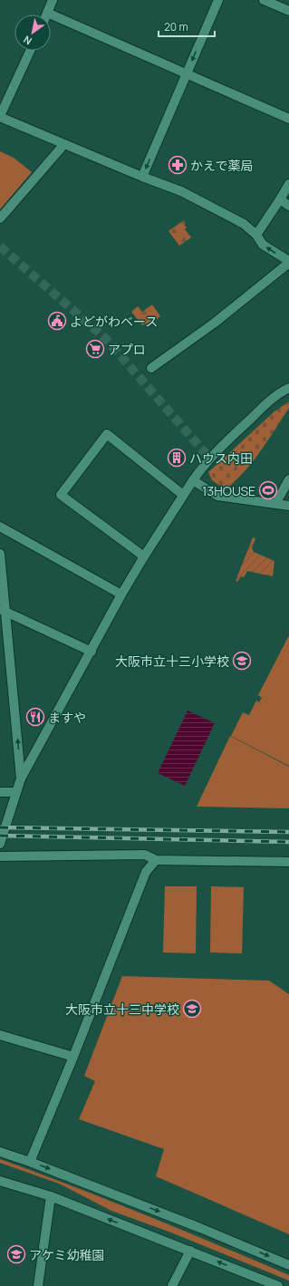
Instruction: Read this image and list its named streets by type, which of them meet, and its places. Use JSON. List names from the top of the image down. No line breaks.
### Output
{"places":{"pharmacy":["かえで薬局"],"public building":["よどがわベース"],"supermarket":["アプロ"],"building":["ハウス内田"],"sports":["13HOUSE"],"school or university":["大阪市立十三小学校","大阪市立十三中学校","アケミ幼稚園"],"restaurant":["ますや"]},"scale_bar":"20 m","north":"bottom left"}
